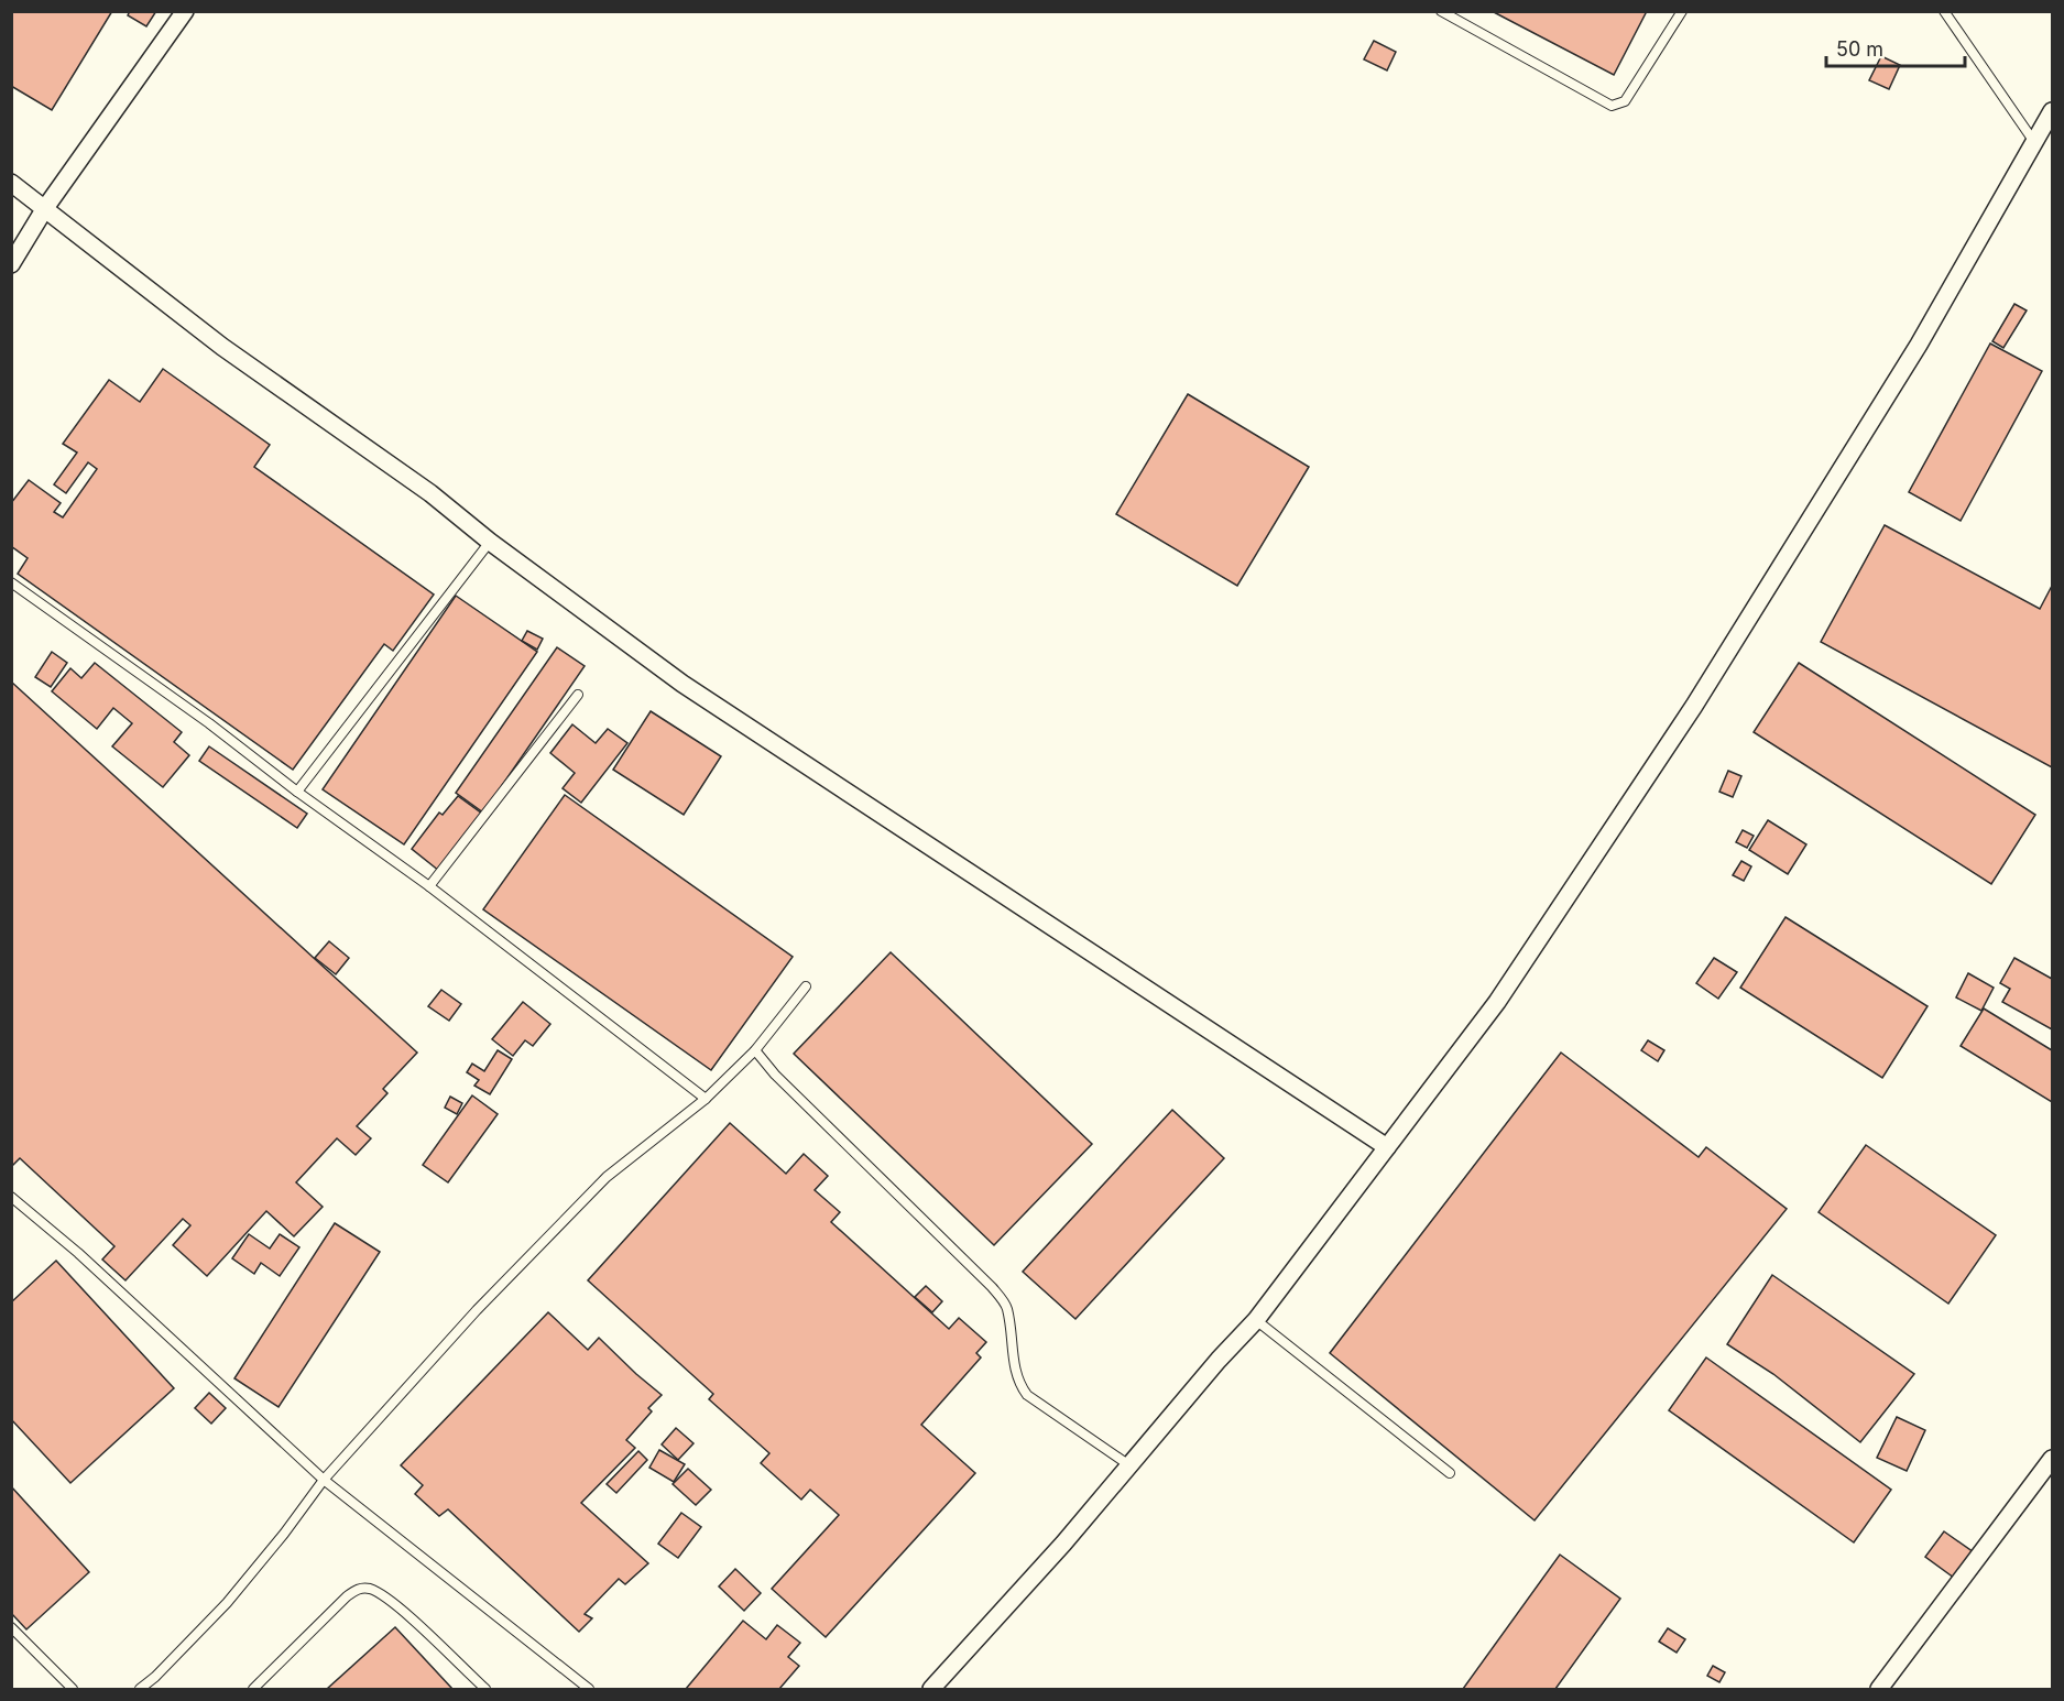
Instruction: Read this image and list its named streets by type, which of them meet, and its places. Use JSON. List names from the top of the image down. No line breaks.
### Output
{"scale_bar":"50 m"}
